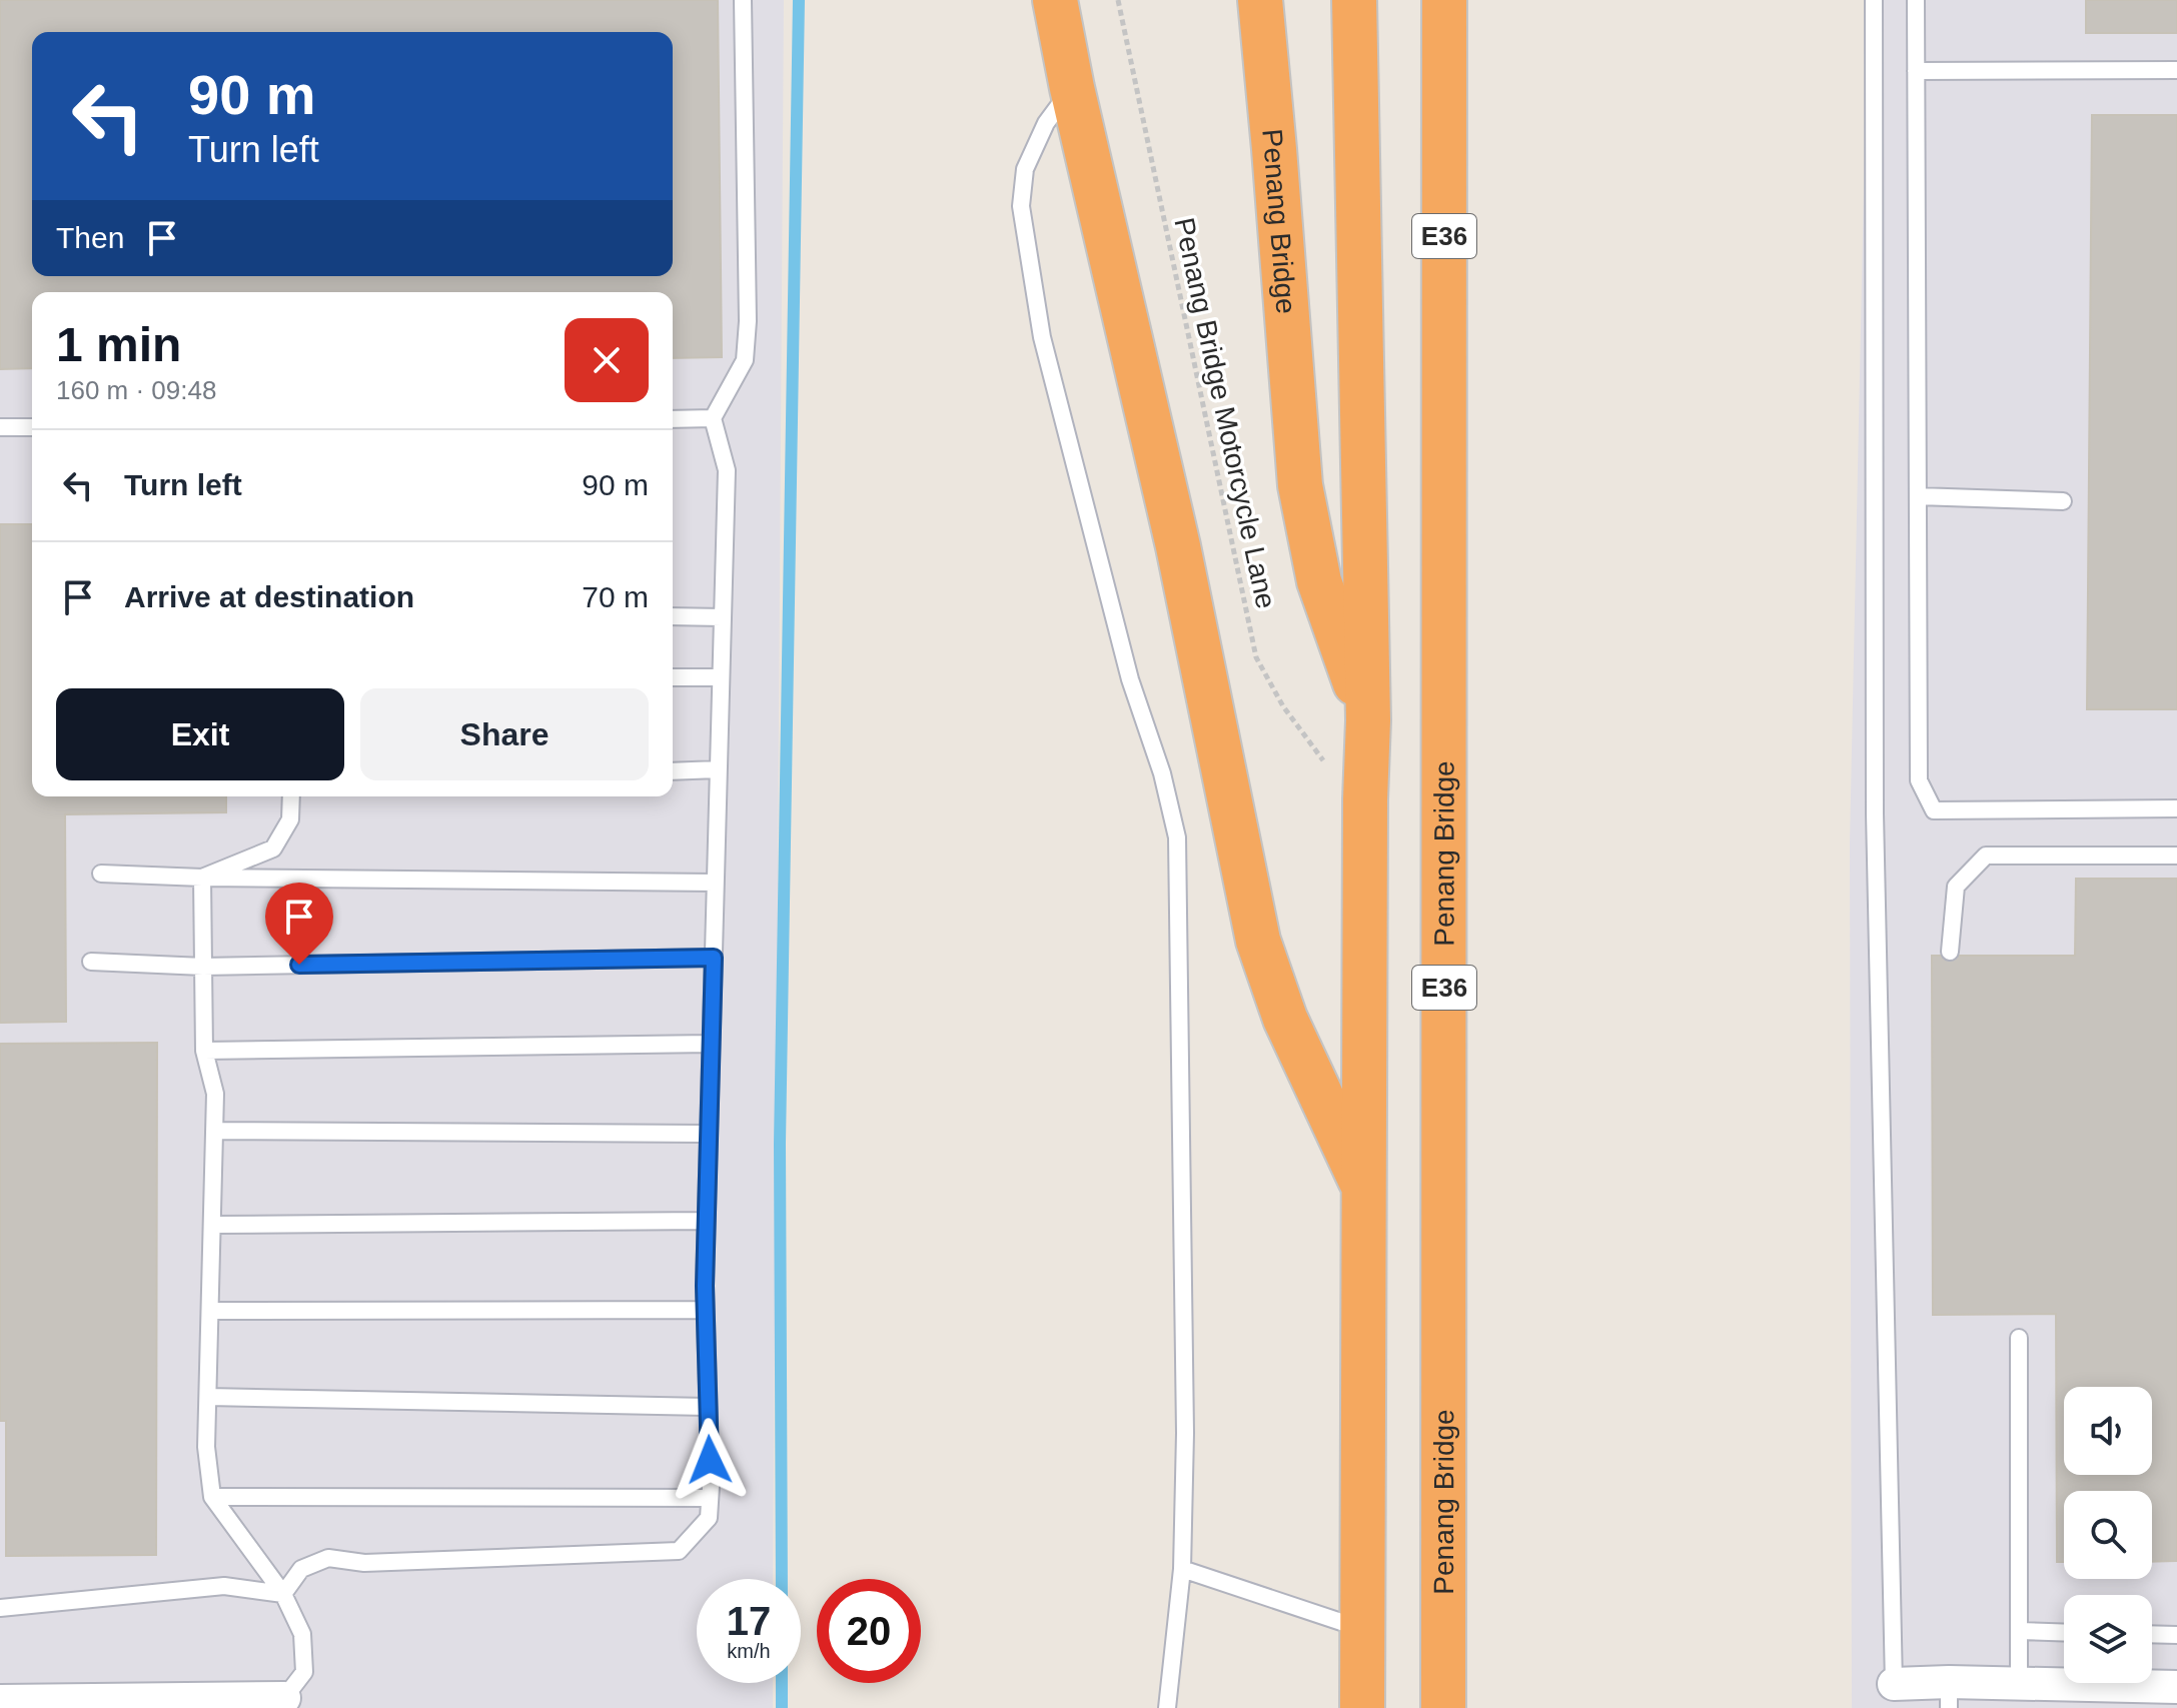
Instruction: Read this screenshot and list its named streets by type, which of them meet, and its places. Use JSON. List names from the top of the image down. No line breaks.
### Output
{"streets":{"highway":["Penang Bridge","E36"],"path":["Penang Bridge Motorcycle Lane"]},"crossings":[["Penang Bridge","Penang Bridge Motorcycle Lane"]],"page":{"turn":["90 m","Turn left"],"then":"Then","heading":["1 min","160 m · 09:48"],"list":[{"name":"Turn left","value":"90 m"},{"name":"Arrive at destination","value":"70 m"}],"buttons":["Exit","Share"],"speed":"17 km/h","limit":"20"}}
